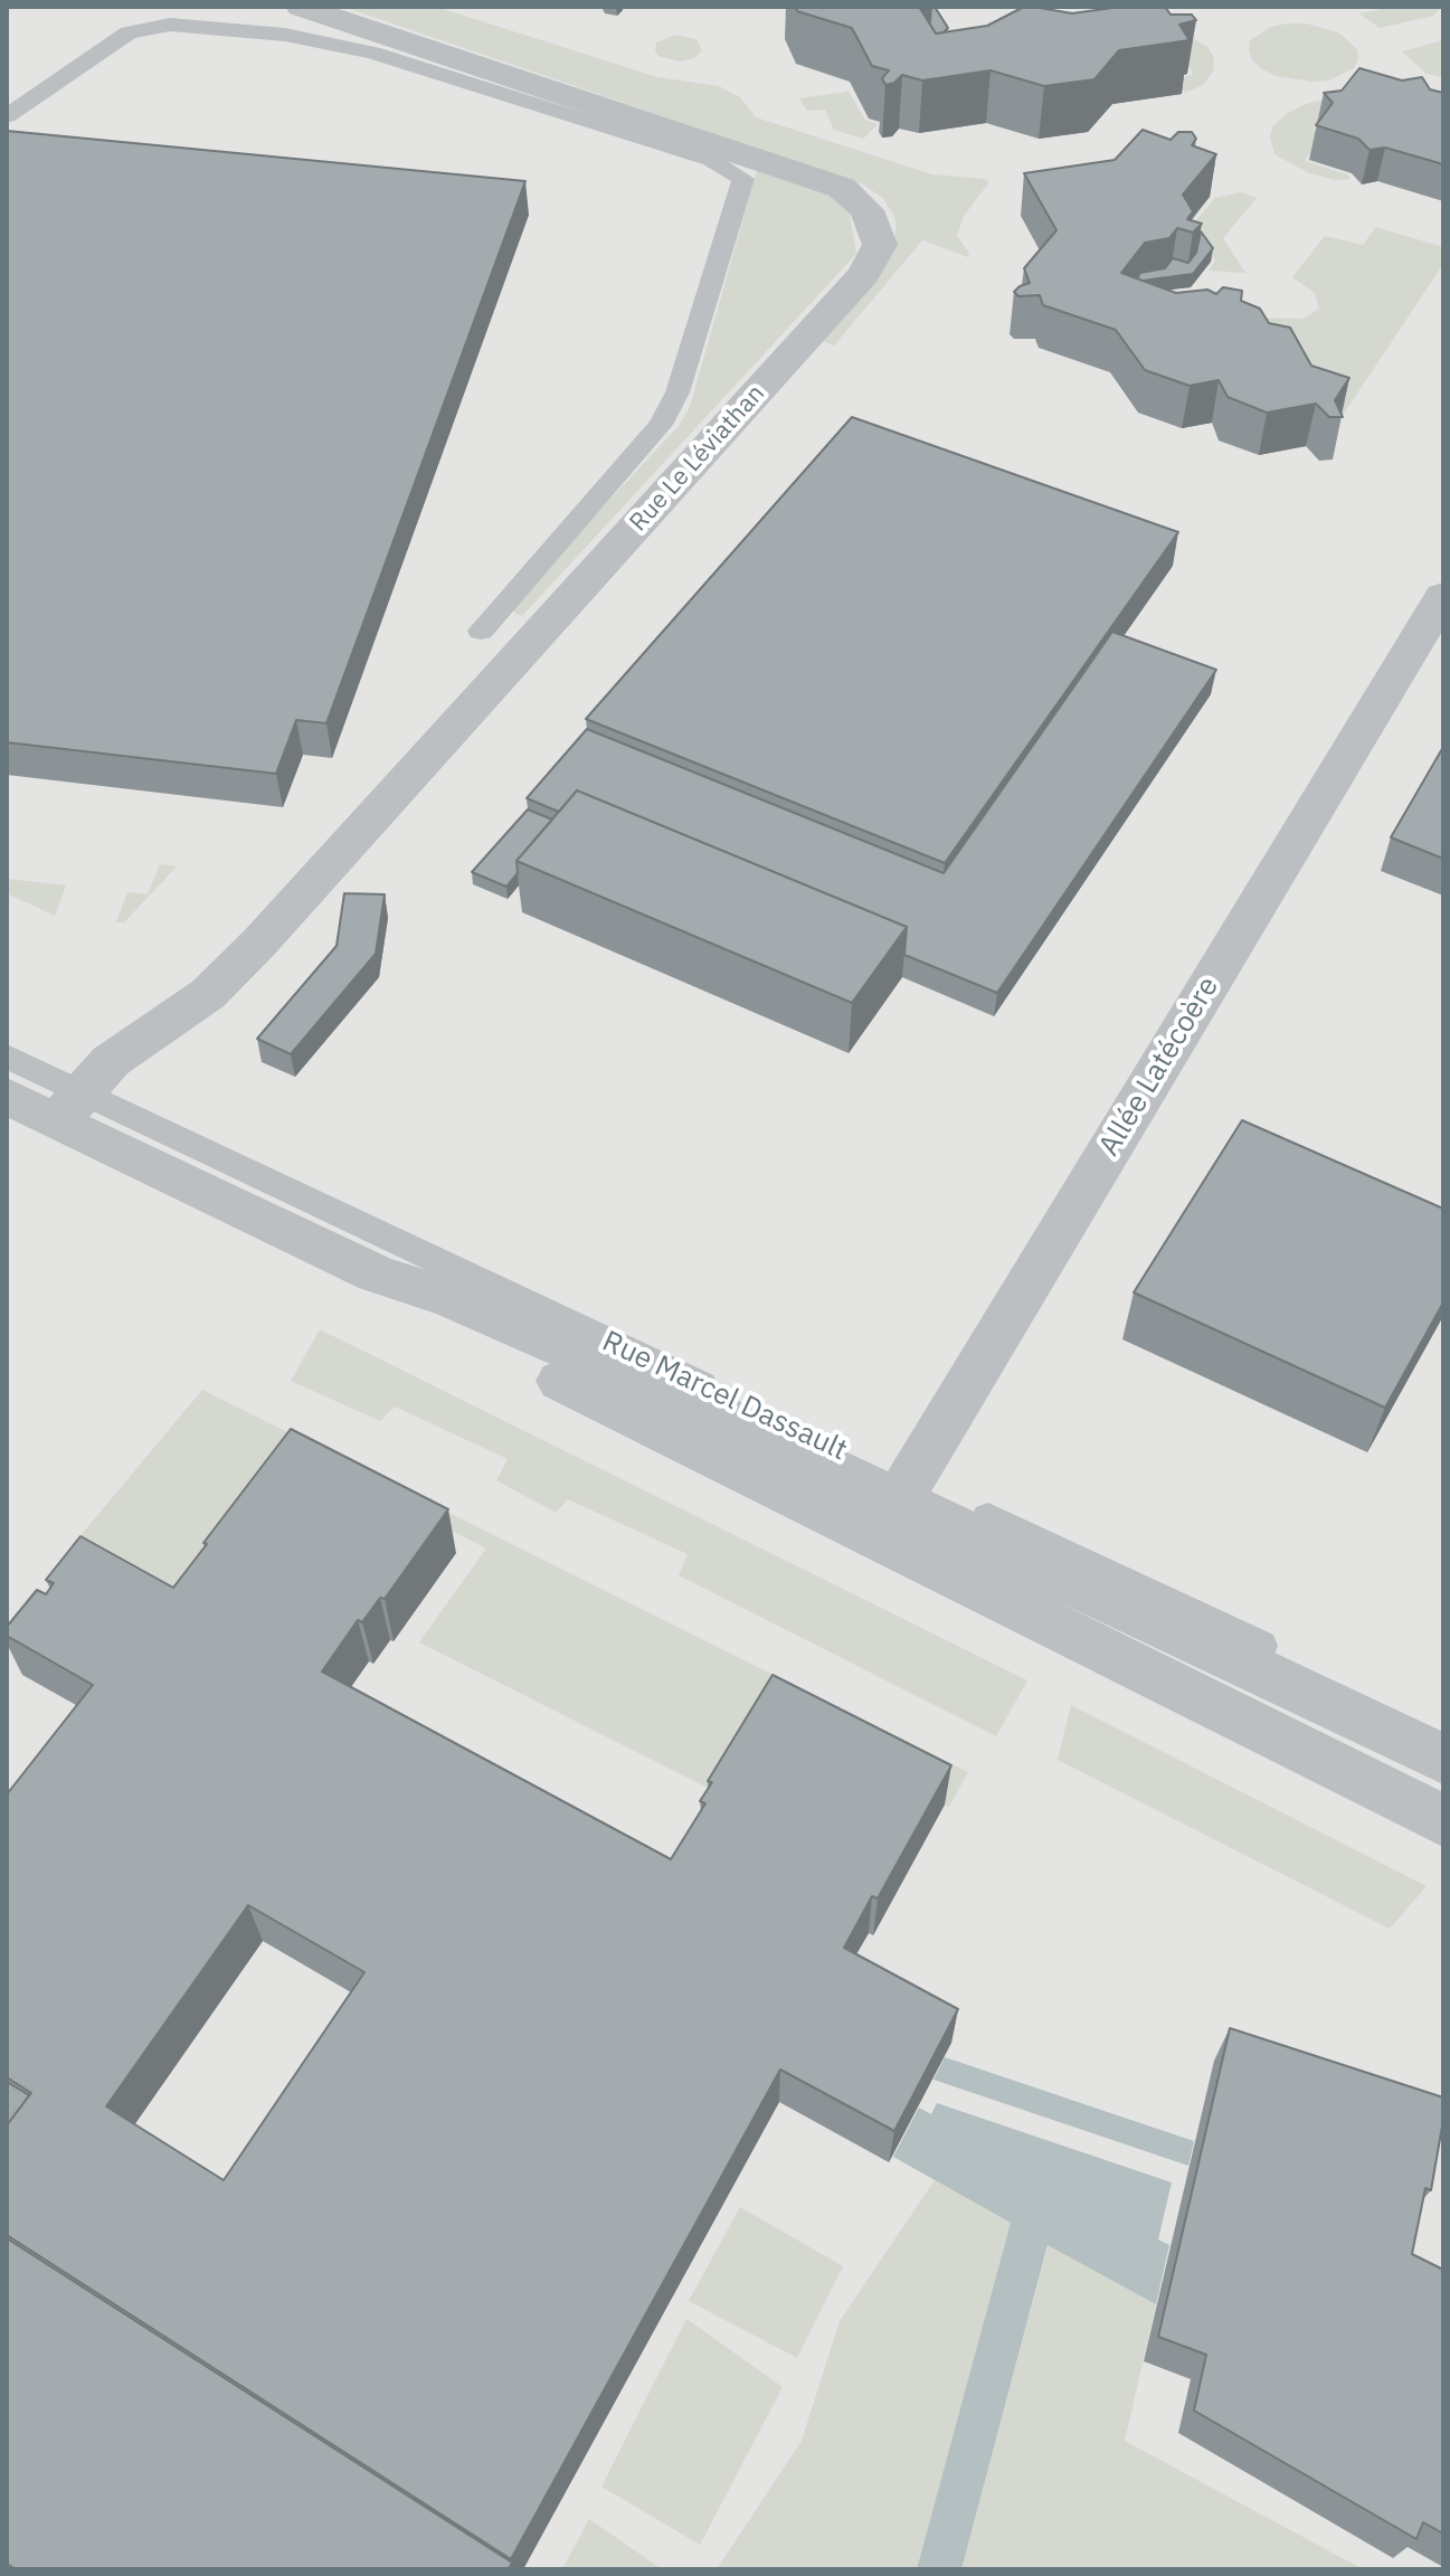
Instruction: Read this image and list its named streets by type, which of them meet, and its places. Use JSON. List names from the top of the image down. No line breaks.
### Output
{"streets":{"street":["Rue Le Léviathan","Allée Latécoère","Rue Marcel Dassault"]},"crossings":[["Rue Le Léviathan","Rue Marcel Dassault"],["Allée Latécoère","Rue Marcel Dassault"]]}
